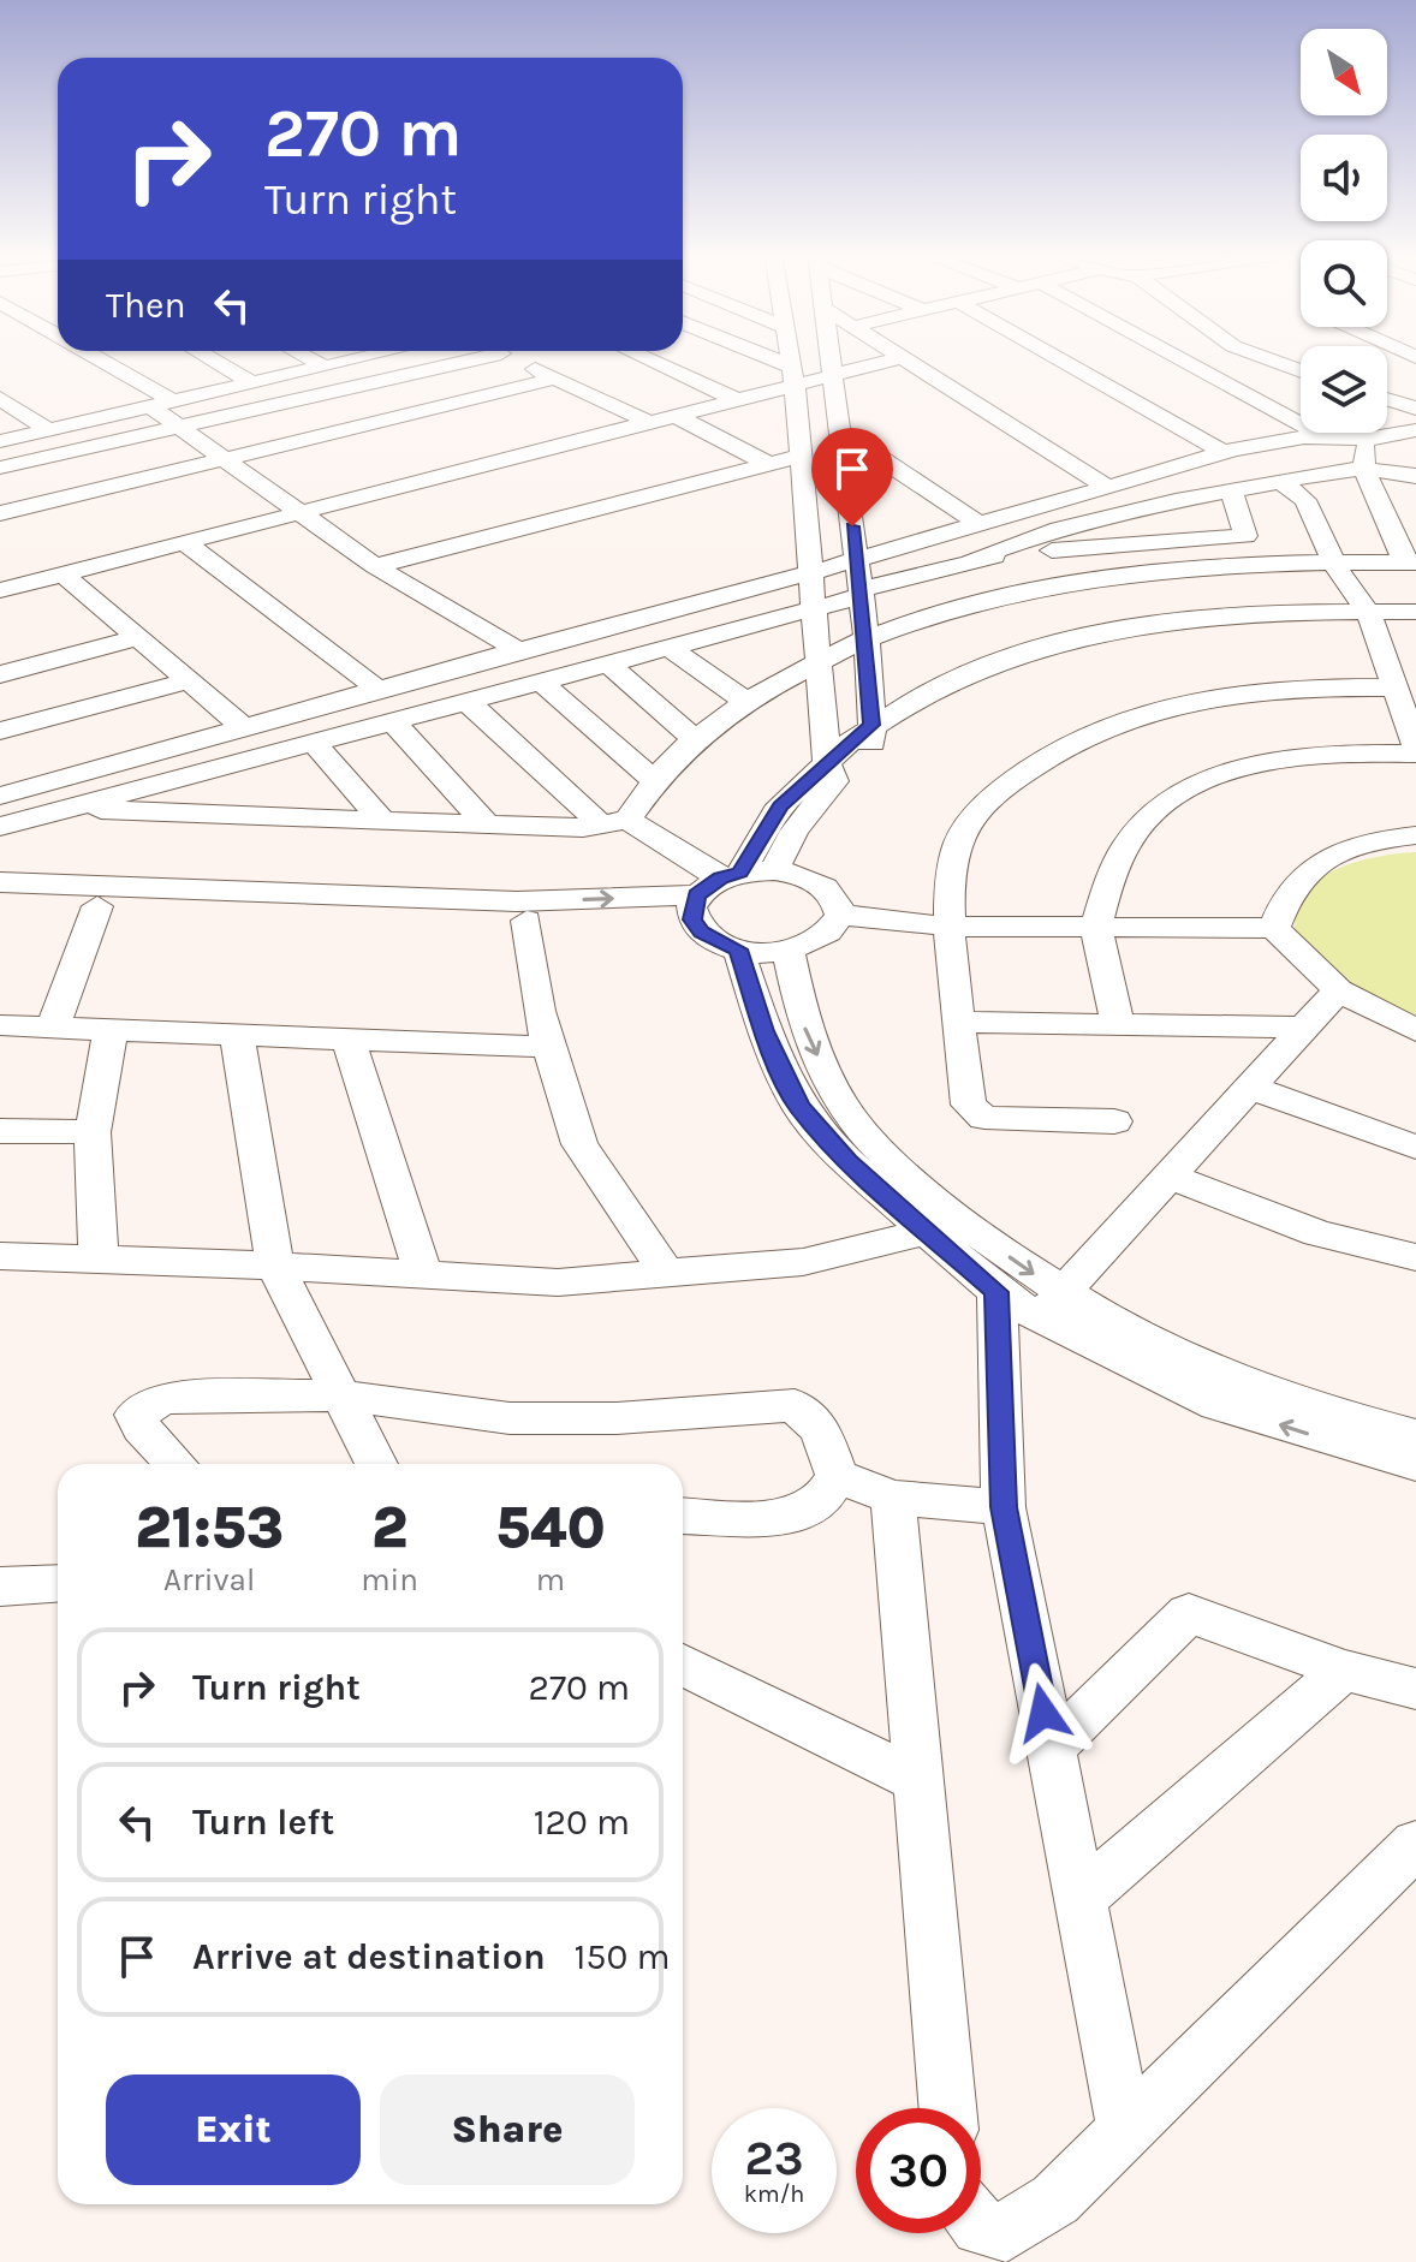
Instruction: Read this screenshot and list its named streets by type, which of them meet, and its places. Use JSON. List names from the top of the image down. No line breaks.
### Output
{"north":"bottom right","page":{"turn":["270 m","Turn right"],"then":"Then","eta":["21:53","Arrival","2","min","540","m"],"list":[{"name":"Turn right","value":"270 m"},{"name":"Turn left","value":"120 m"},{"name":"Arrive at destination","value":"150 m"}],"buttons":["Exit","Share"],"speed":"23 km/h","limit":"30"}}
